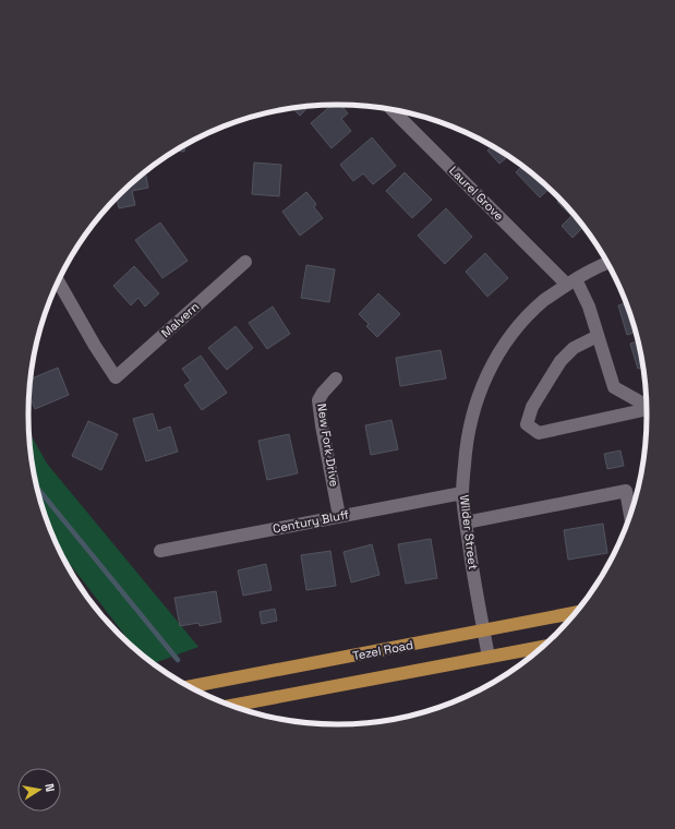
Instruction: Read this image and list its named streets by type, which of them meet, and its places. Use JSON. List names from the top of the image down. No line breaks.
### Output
{"streets":{"main road":["Tezel Road"],"street":["Laurel Grove","Malvern","New Fork Drive","Century Bluff","Wilder Street"]},"crossings":[["Laurel Grove","Wilder Street"],["New Fork Drive","Century Bluff"],["Century Bluff","Wilder Street"],["Wilder Street","Tezel Road"]],"north":"right"}
